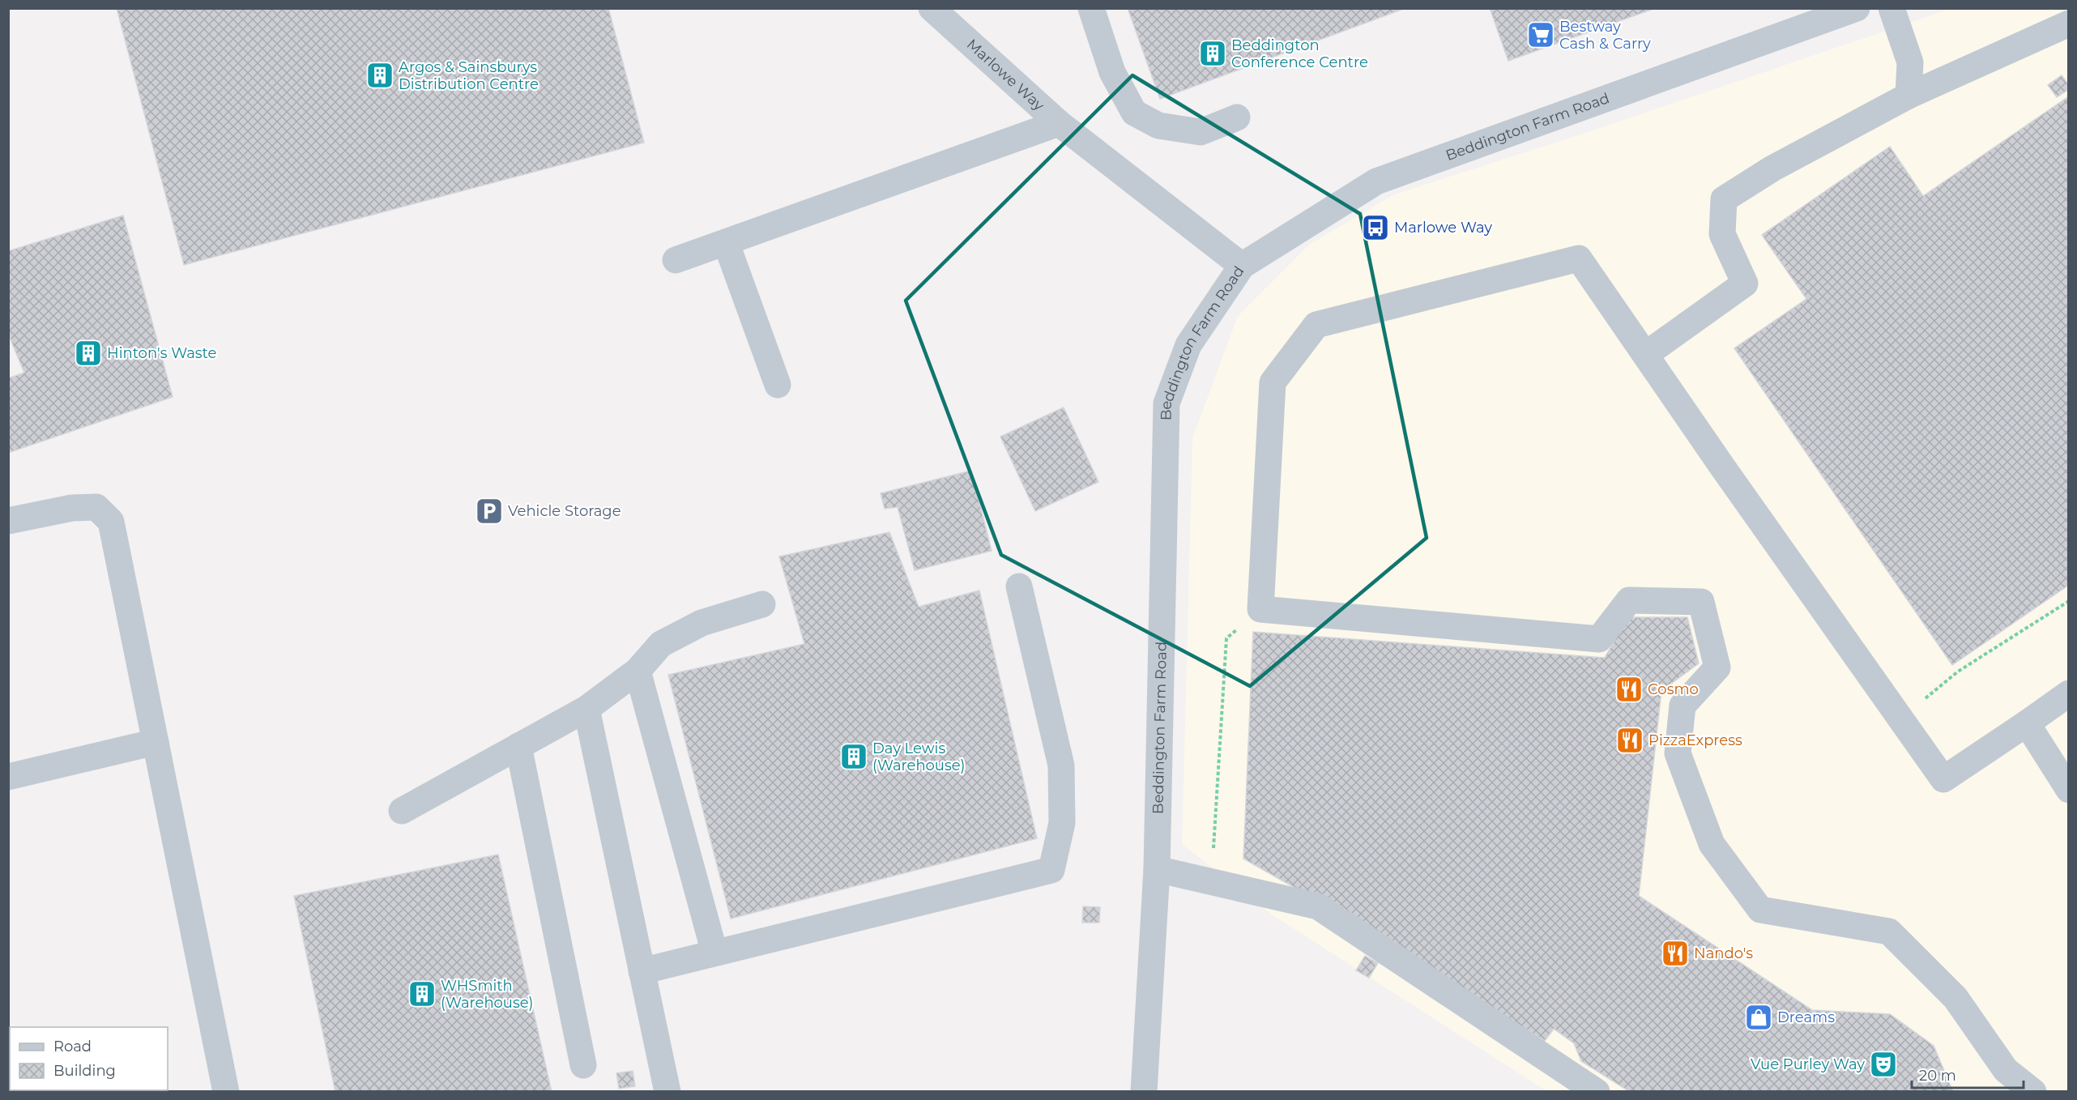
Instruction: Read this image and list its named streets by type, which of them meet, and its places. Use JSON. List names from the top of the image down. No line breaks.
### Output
{"streets":{"street":["Marlowe Way","Beddington Farm Road"]},"crossings":[["Marlowe Way","Beddington Farm Road"]],"places":{"supermarket":["Bestway Cash & Carry"],"building":["Beddington Conference Centre","Argos & Sainsburys Distribution Centre","Hinton's Waste","Day Lewis (Warehouse)","WHSmith (Warehouse)"],"bus stop":["Marlowe Way"],"parking":["Vehicle Storage"],"restaurant":["Cosmo","PizzaExpress","Nando's"],"shop":["Dreams"],"theatre":["Vue Purley Way"]},"legend":["Road","Building"],"scale_bar":"20 m"}
